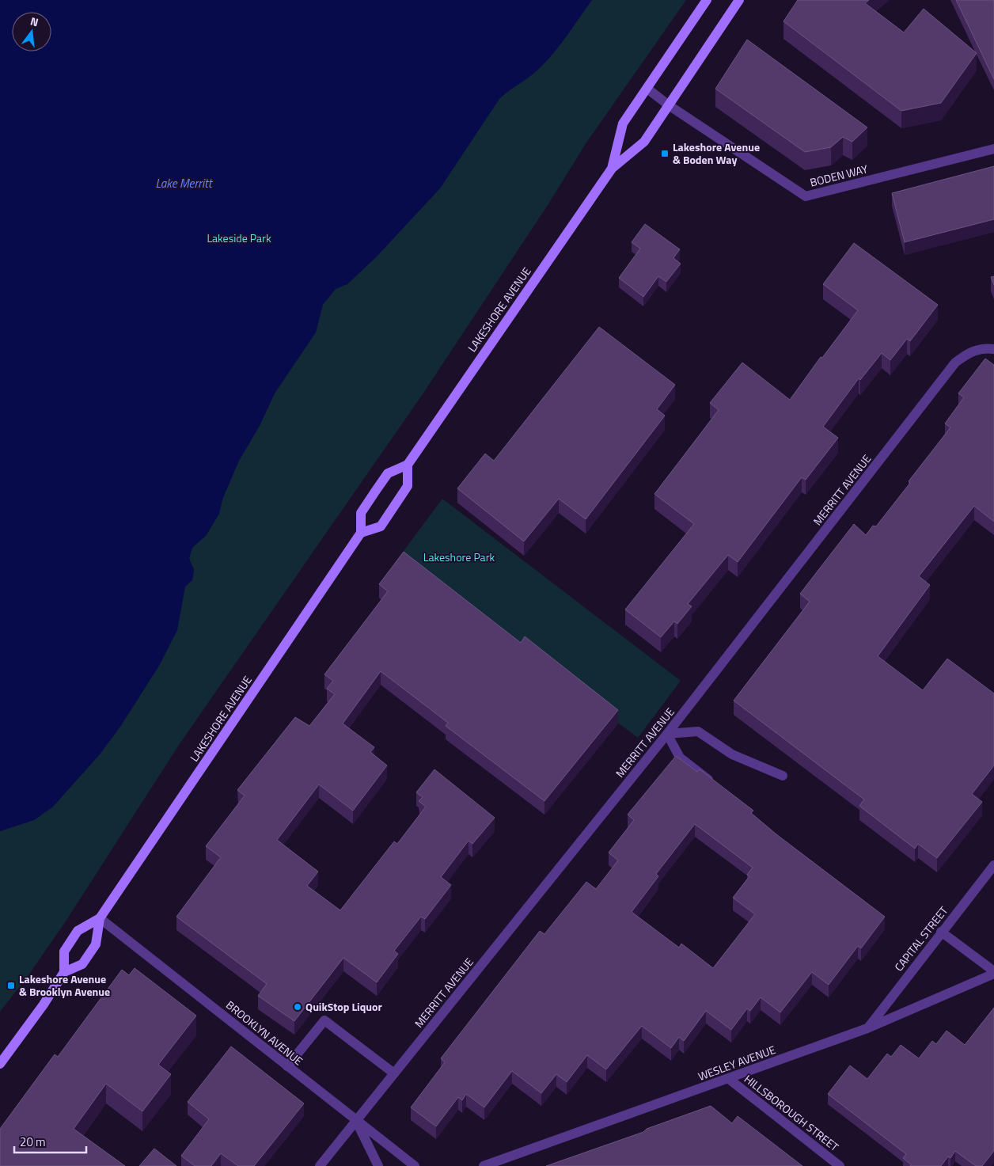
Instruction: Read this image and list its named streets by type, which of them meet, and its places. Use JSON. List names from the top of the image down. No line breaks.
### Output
{"streets":{"main road":["LAKESHORE AVENUE"],"street":["BODEN WAY","MERRITT AVENUE","CAPITAL STREET","BROOKLYN AVENUE","WESLEY AVENUE","HILLSBOROUGH STREET"]},"crossings":[["BODEN WAY","LAKESHORE AVENUE"],["LAKESHORE AVENUE","BROOKLYN AVENUE"],["MERRITT AVENUE","BROOKLYN AVENUE"],["CAPITAL STREET","WESLEY AVENUE"],["WESLEY AVENUE","HILLSBOROUGH STREET"]],"water":["Lake Merritt"],"parks":["Lakeside Park","Lakeshore Park"],"places":{"transit":["Lakeshore Avenue & Boden Way","Lakeshore Avenue & Brooklyn Avenue"],"other":["QuikStop Liquor"]},"scale_bar":"20 m","north":"top"}
